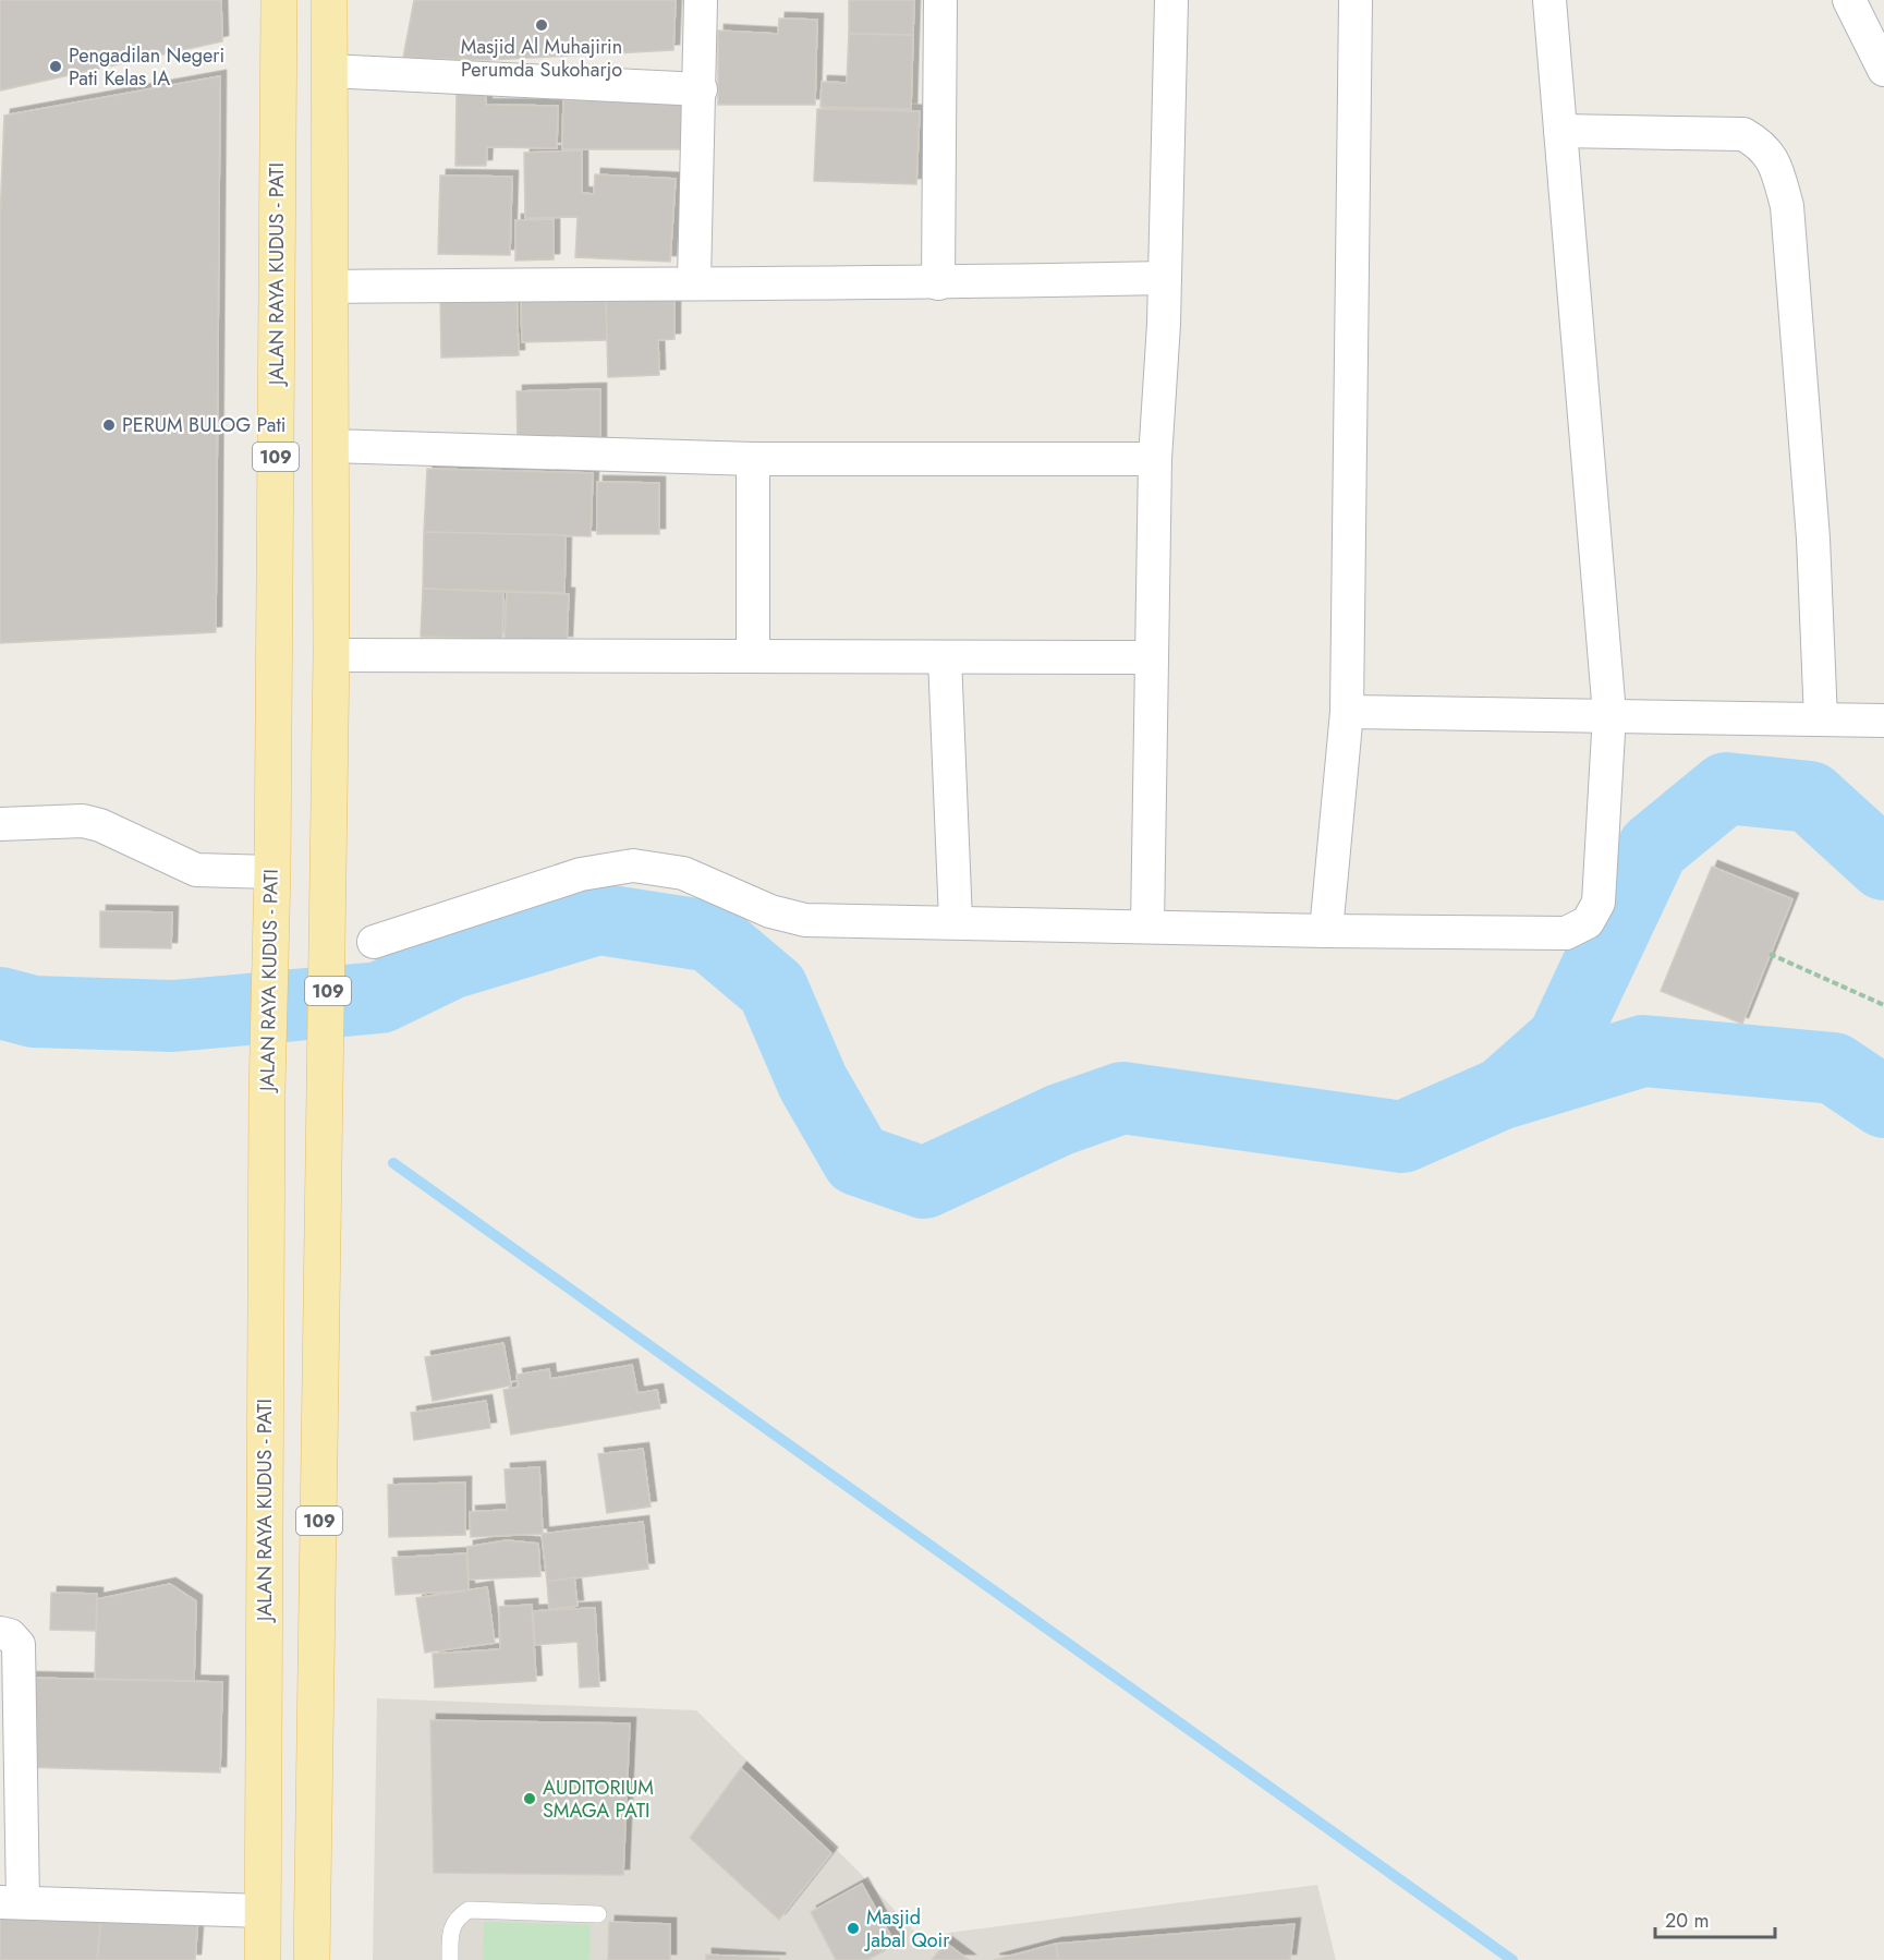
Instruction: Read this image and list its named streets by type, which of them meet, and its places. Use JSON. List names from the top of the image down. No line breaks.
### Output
{"streets":{"main road":["JALAN RAYA KUDUS - PATI","109"]},"places":["Masjid Al Muhajirin Perumda Sukoharjo","Pengadilan Negeri Pati Kelas IA","PERUM BULOG Pati","AUDITORIUM SMAGA PATI","Masjid Jabal Qoir"],"scale_bar":"20 m"}
